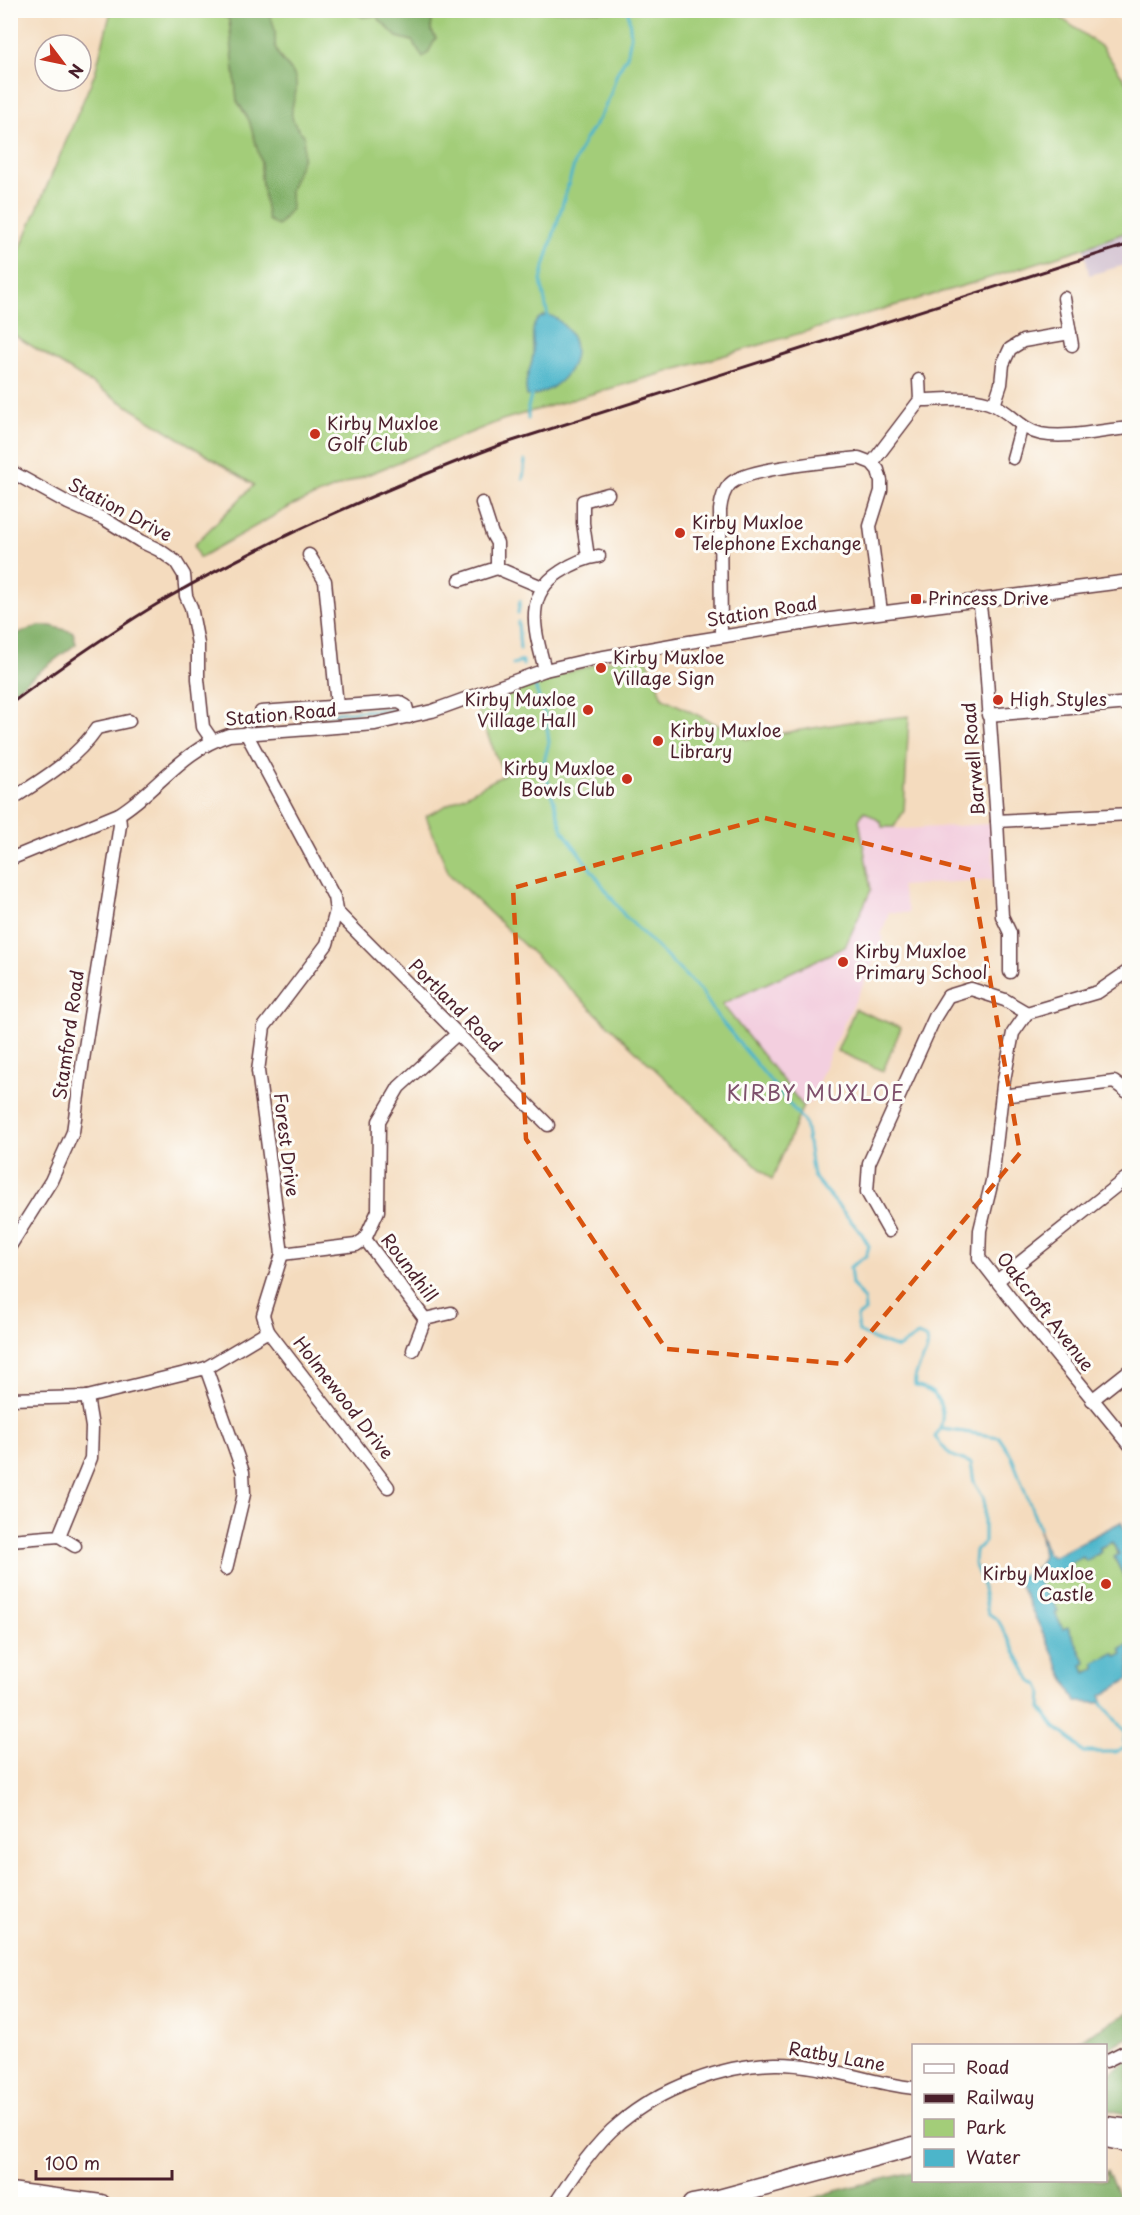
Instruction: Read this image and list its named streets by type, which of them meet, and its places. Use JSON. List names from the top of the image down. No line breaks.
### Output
{"streets":{"street":["Station Drive","Station Road","Barwell Road","Portland Road","Stamford Road","Forest Drive","Roundhill","Oakcroft Avenue","Holmewood Drive","Ratby Lane"]},"crossings":[["Station Drive","Station Road"],["Station Road","Barwell Road"],["Station Road","Stamford Road"],["Portland Road","Forest Drive"],["Forest Drive","Holmewood Drive"]],"districts":["KIRBY MUXLOE"],"places":{"other":["Kirby Muxloe Golf Club","Kirby Muxloe Telephone Exchange","Kirby Muxloe Village Sign","High Styles","Kirby Muxloe Village Hall","Kirby Muxloe Library","Kirby Muxloe Bowls Club","Kirby Muxloe Primary School","Kirby Muxloe Castle"],"transit":["Princess Drive"]},"legend":["Road","Railway","Park","Water"],"scale_bar":"100 m","north":"bottom right"}
